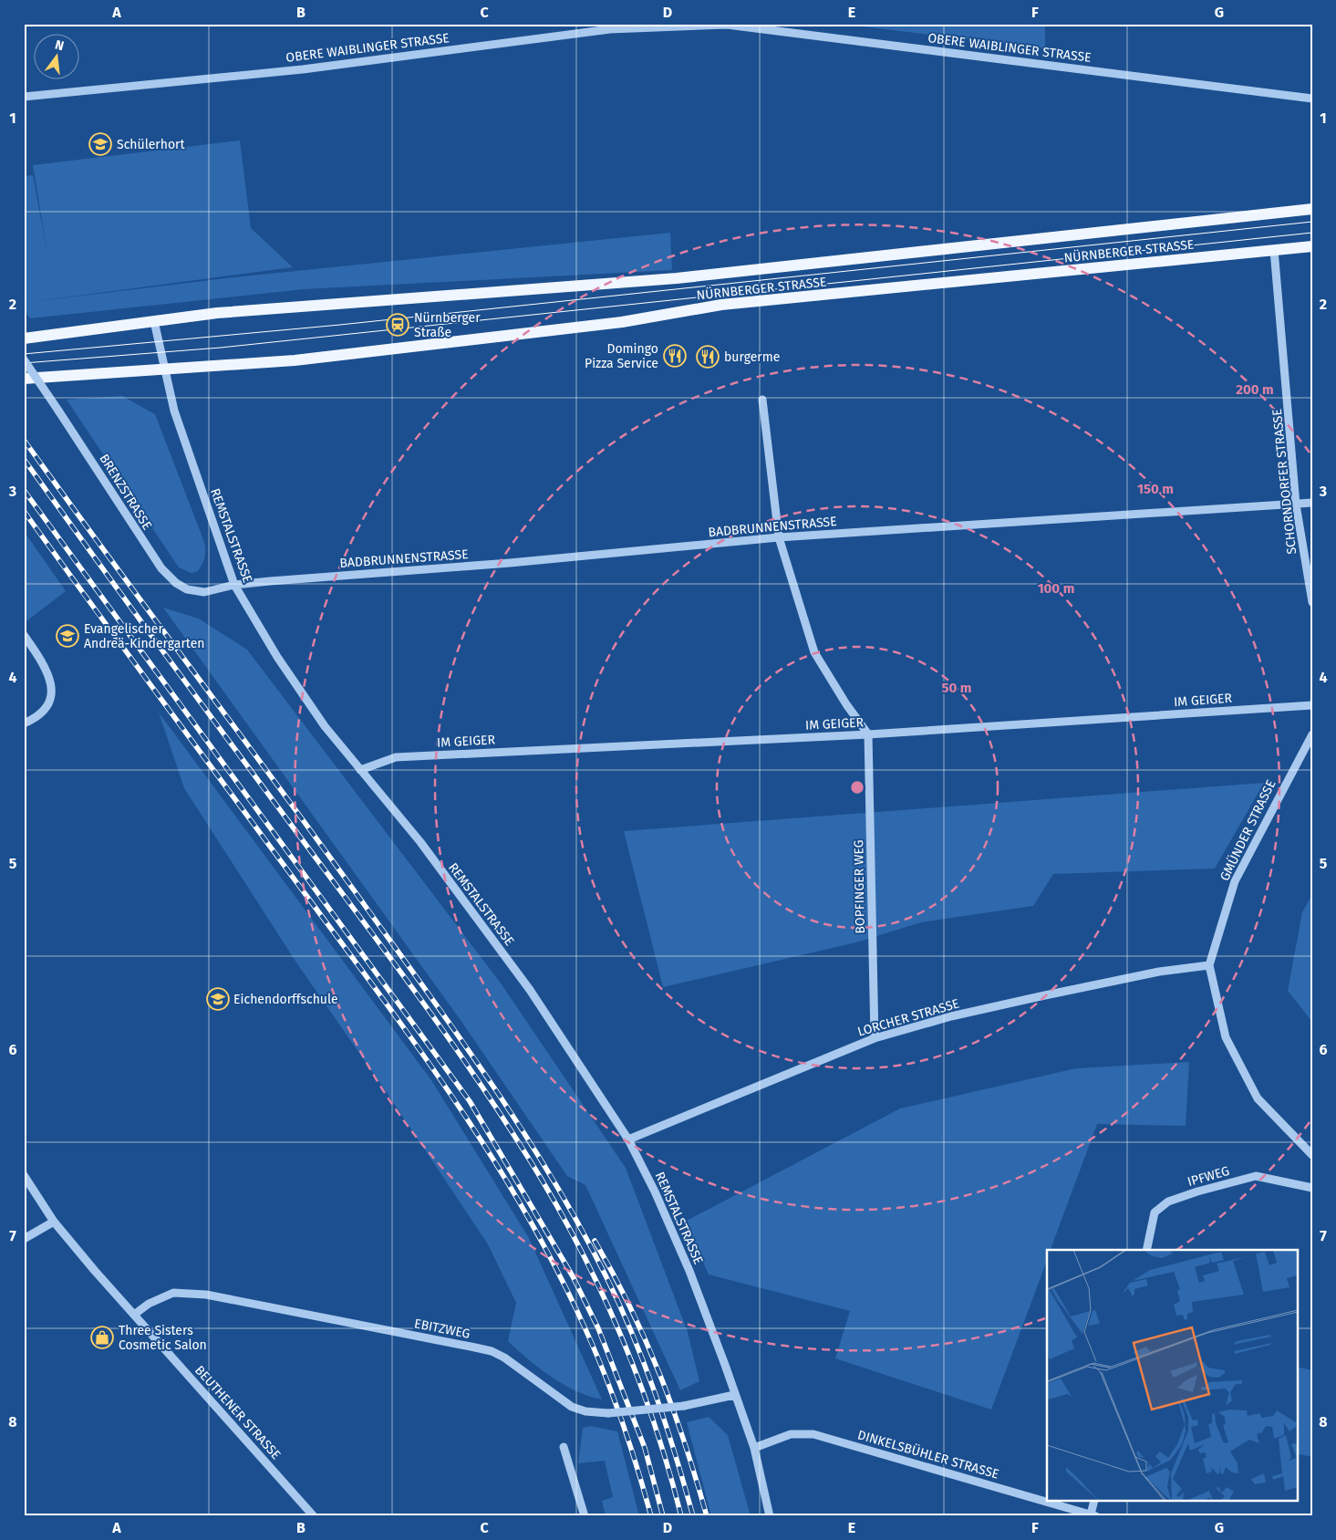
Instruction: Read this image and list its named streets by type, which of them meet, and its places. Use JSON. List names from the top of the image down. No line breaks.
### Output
{"streets":{"main road":["NÜRNBERGER STRASSE"],"street":["OBERE WAIBLINGER STRASSE","SCHORNDORFER STRASSE","BRENZSTRASSE","BADBRUNNENSTRASSE","REMSTALSTRASSE","IM GEIGER","GMÜNDER STRASSE","BOPFINGER WEG","LORCHER STRASSE","IPFWEG","EBITZWEG","BEUTHENER STRASSE","DINKELSBÜHLER STRASSE"]},"crossings":[["NÜRNBERGER STRASSE","SCHORNDORFER STRASSE"],["NÜRNBERGER STRASSE","REMSTALSTRASSE"],["SCHORNDORFER STRASSE","BADBRUNNENSTRASSE"],["BRENZSTRASSE","BADBRUNNENSTRASSE"],["BRENZSTRASSE","REMSTALSTRASSE"],["BADBRUNNENSTRASSE","REMSTALSTRASSE"],["REMSTALSTRASSE","IM GEIGER"],["REMSTALSTRASSE","LORCHER STRASSE"],["REMSTALSTRASSE","EBITZWEG"],["REMSTALSTRASSE","DINKELSBÜHLER STRASSE"],["IM GEIGER","BOPFINGER WEG"],["GMÜNDER STRASSE","LORCHER STRASSE"],["BOPFINGER WEG","LORCHER STRASSE"],["EBITZWEG","BEUTHENER STRASSE"]],"places":{"school or university":["Schülerhort","Evangelischer Andreä-Kindergarten","Eichendorffschule"],"station":["Nürnberger Straße"],"restaurant":["Domingo Pizza Service","burgerme"],"shop":["Three Sisters Cosmetic Salon"]},"north":"top","grid":{"columns":["A","B","C","D","E","F","G"],"rows":["1","2","3","4","5","6","7","8"]},"rings":["200 m","150 m","100 m","50 m"]}
